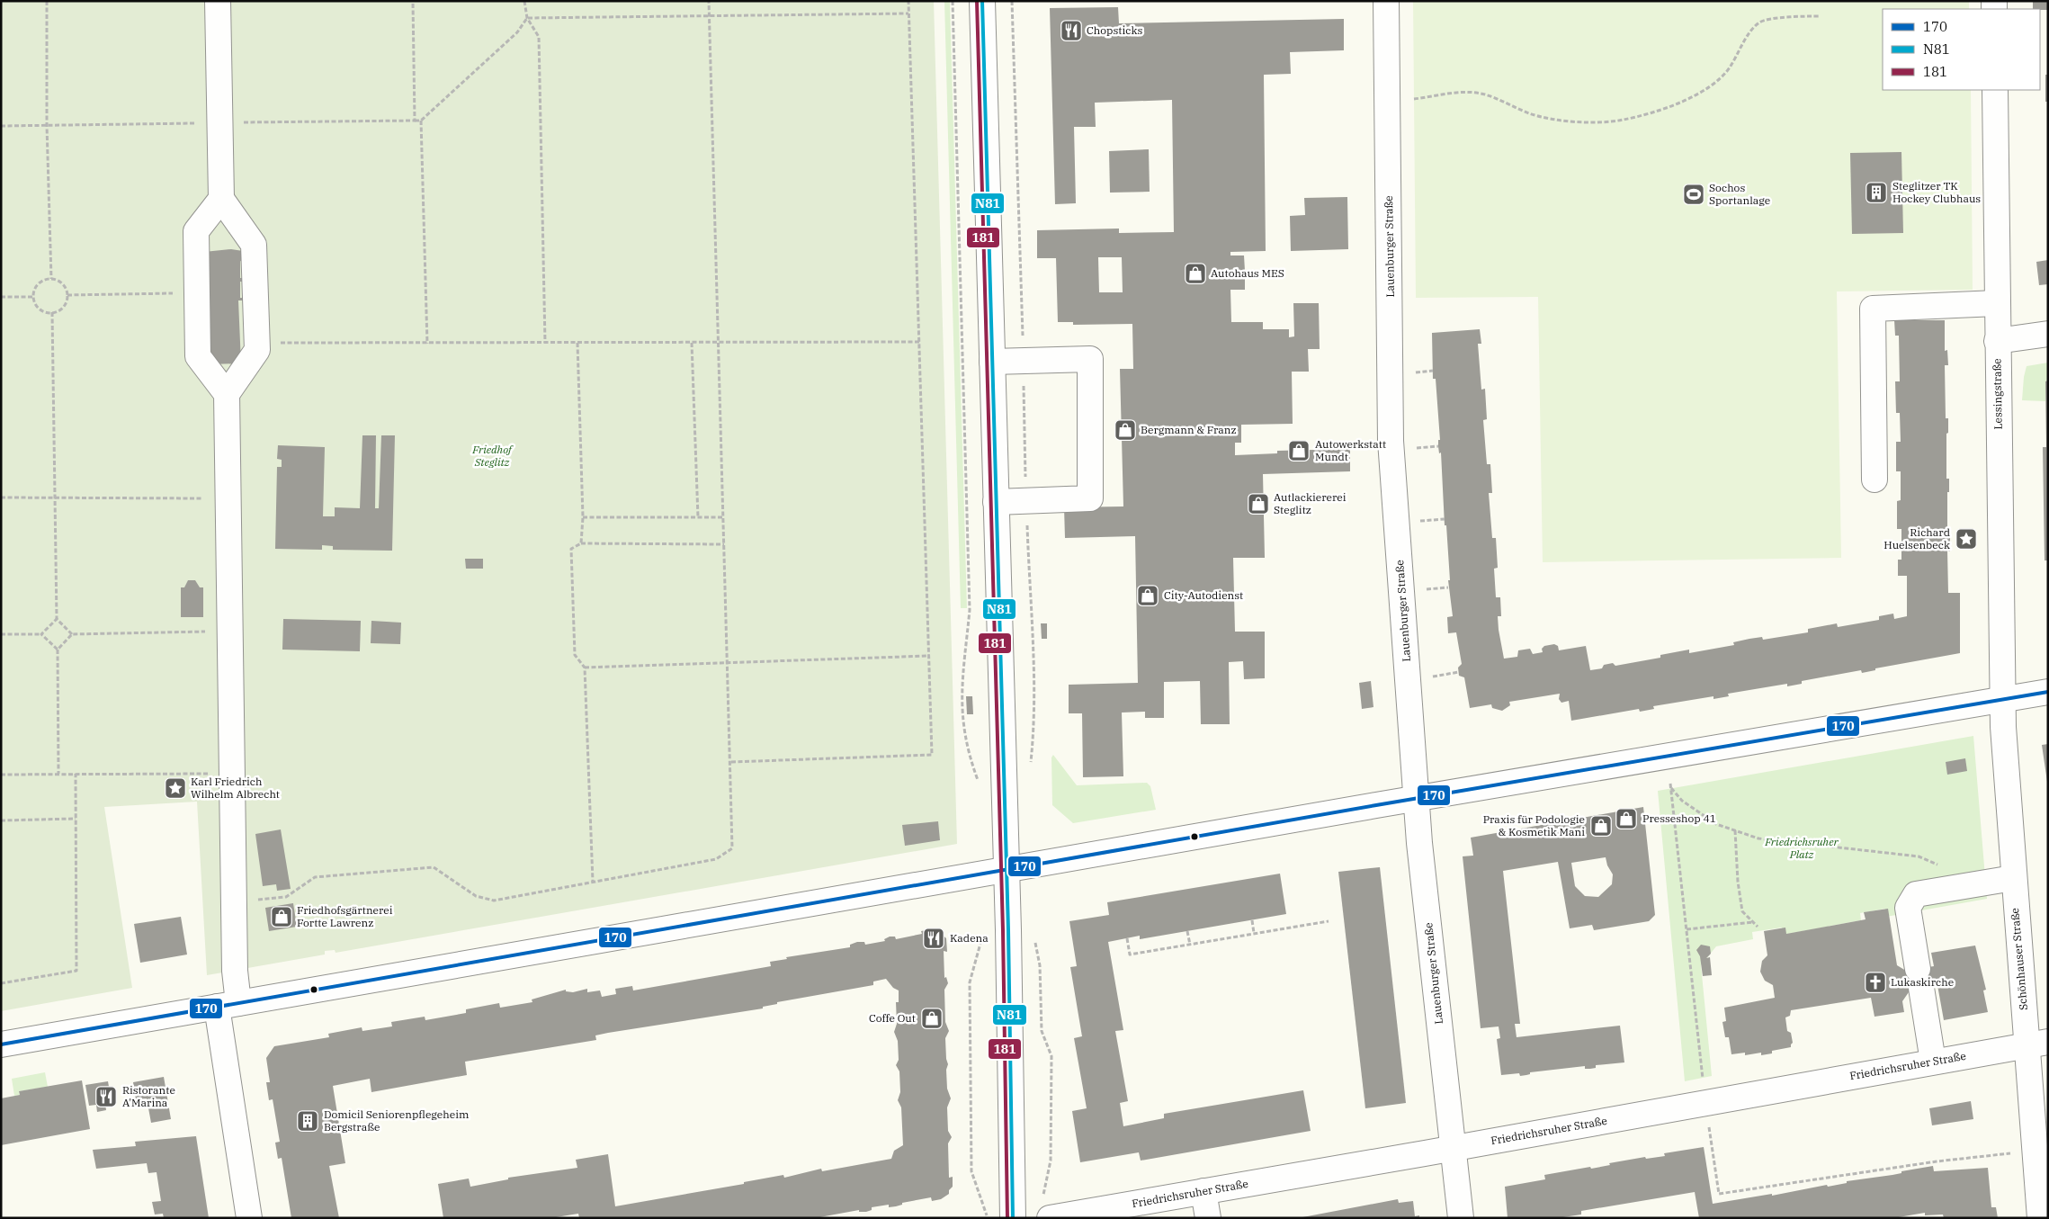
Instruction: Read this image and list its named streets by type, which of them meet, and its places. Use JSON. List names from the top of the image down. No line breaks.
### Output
{"streets":{"street":["Lauenburger Straße","Lessingstraße","Schönhauser Straße","Friedrichsruher Straße"]},"crossings":[["Lauenburger Straße","Friedrichsruher Straße"],["Lessingstraße","Schönhauser Straße"],["Schönhauser Straße","Friedrichsruher Straße"]],"parks":["Friedhof Steglitz","Friedrichsruher Platz"],"places":{"restaurant":["Chopsticks","Kadena","Ristorante A'Marina"],"building":["Steglitzer TK Hockey Clubhaus","Domicil Seniorenpflegeheim Bergstraße"],"sports":["Sochos Sportanlage"],"shop":["Autohaus MES","Bergmann & Franz","Autowerkstatt Mundt","Autlackiererei Steglitz","City-Autodienst","Presseshop 41","Praxis für Podologie & Kosmetik Mani","Friedhofsgärtnerei Fortte Lawrenz","Coffe Out"],"place":["Richard Huelsenbeck","Karl Friedrich Wilhelm Albrecht"],"church":["Lukaskirche"]},"lines":["transit line N81","transit line 181","transit line 170"],"legend":["170","N81","181"]}
